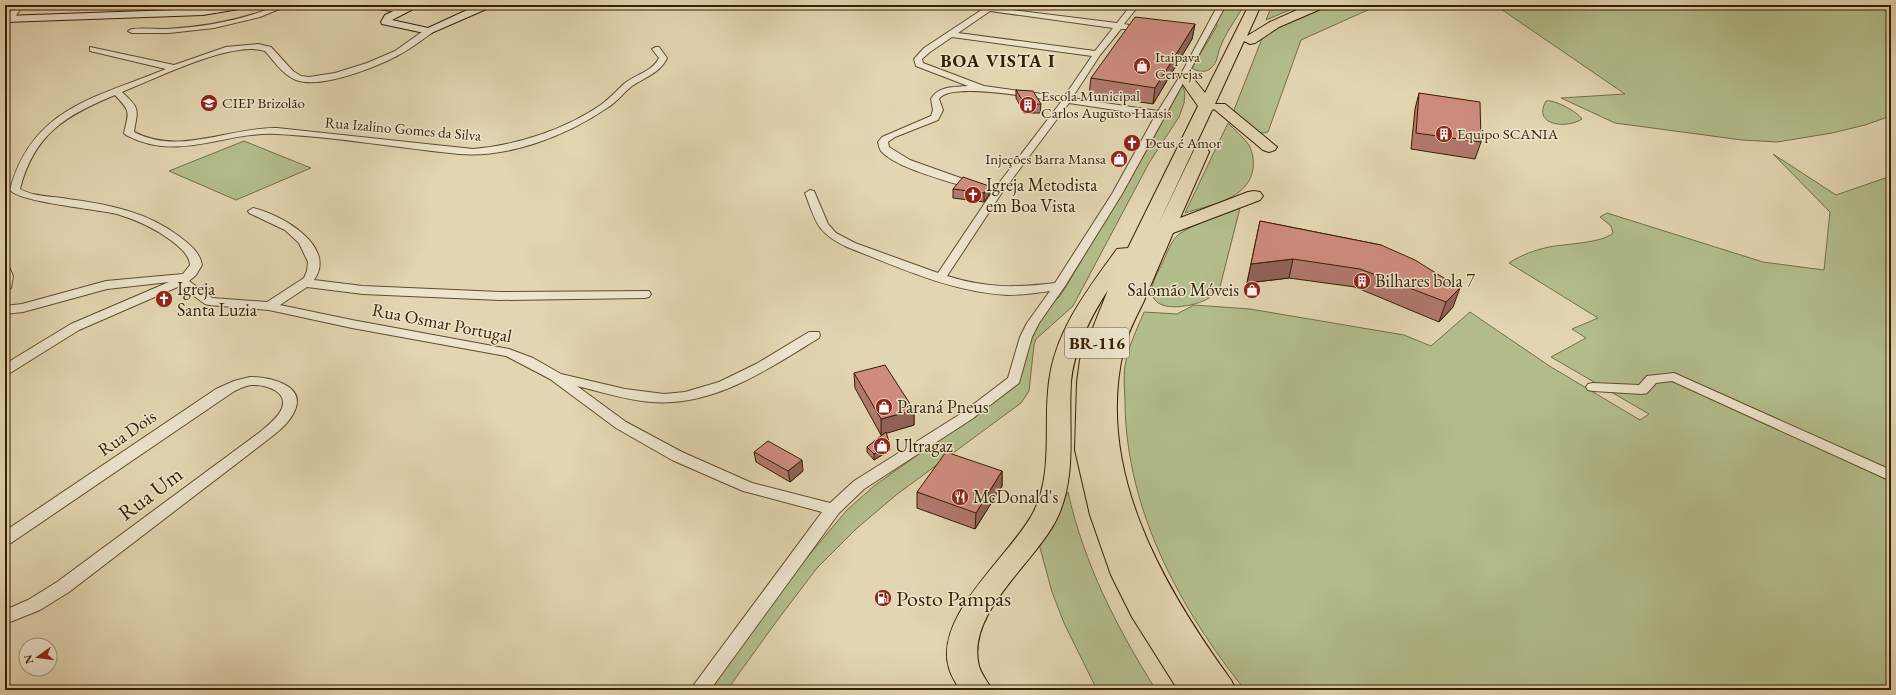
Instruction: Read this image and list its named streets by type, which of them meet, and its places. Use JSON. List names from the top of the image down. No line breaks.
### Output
{"streets":{"highway":["BR-116"],"street":["Rua Izalino Gomes da Silva","Rua Osmar Portugal","Rua Dois","Rua Um"]},"crossings":[["Rua Dois","Rua Um"]],"districts":["BOA VISTA I"],"places":{"shop":["Itaipava Cervejas","Injeções Barra Mansa","Salomão Móveis","Paraná Pneus","Ultragaz"],"school or university":["CIEP Brizolão"],"building":["Escola Municipal Carlos Augusto Haasis","Equipo SCANIA","Bilhares bola 7"],"church":["Deus é Amor","Igreja Metodista em Boa Vista","Igreja Santa Luzia"],"restaurant":["McDonald's"],"fuel station":["Posto Pampas"]},"north":"left"}
